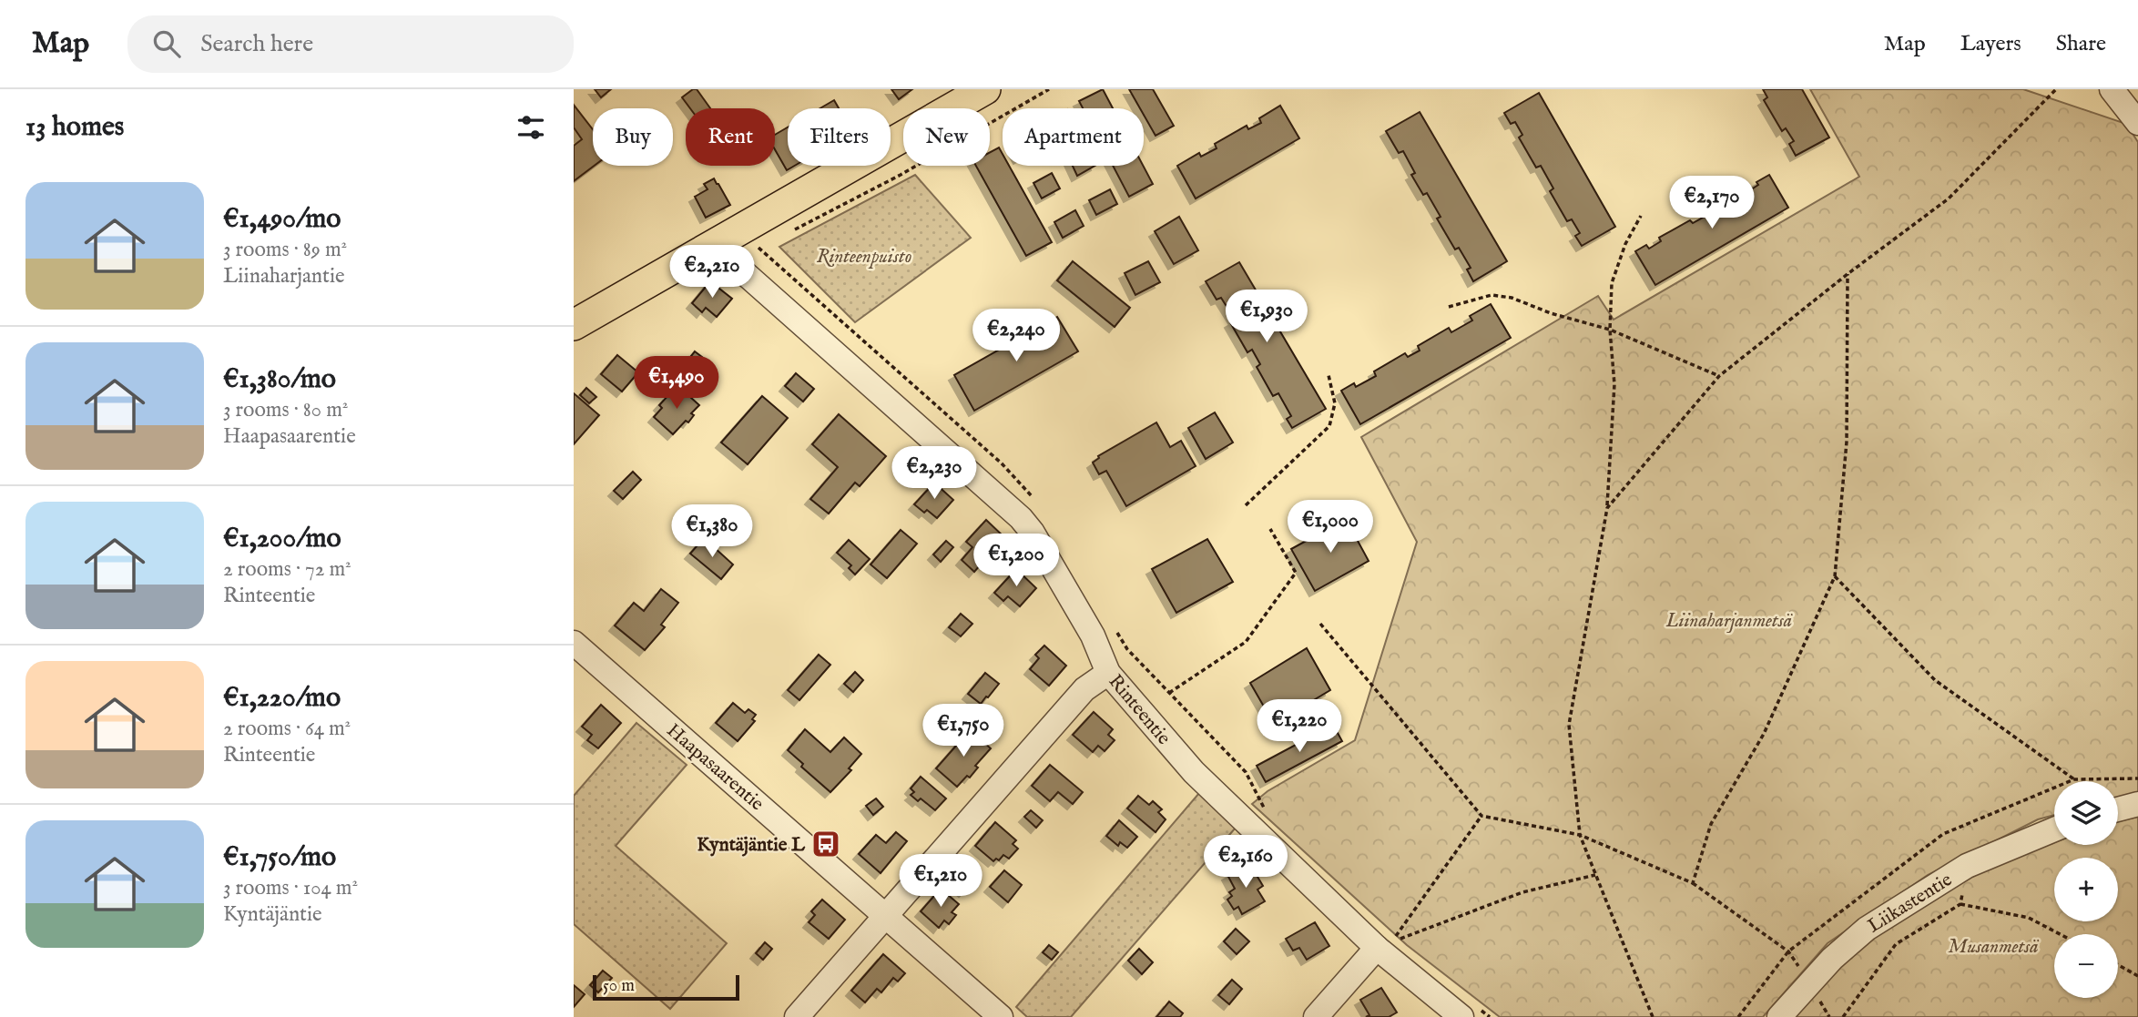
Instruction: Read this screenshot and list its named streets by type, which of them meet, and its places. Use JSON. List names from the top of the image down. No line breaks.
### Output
{"streets":{"street":["Rinteentie","Haapasaarentie","Liikastentie"]},"parks":["Rinteenpuisto","Liinaharjanmetsä","Musanmetsä"],"places":{"bus stop":["Kyntäjäntie L"]},"scale_bar":"50 m","page":{"header":"Map","search":"Search here","nav":["Map","Layers","Share"],"heading":"13 homes","chip":["Buy","Rent","Filters","New","Apartment"],"list":[{"name":"€1,490/mo","note":"3 rooms · 89 m² · Liinaharjantie"},{"name":"€1,380/mo","note":"3 rooms · 80 m² · Haapasaarentie"},{"name":"€1,200/mo","note":"2 rooms · 72 m² · Rinteentie"},{"name":"€1,220/mo","note":"2 rooms · 64 m² · Rinteentie"},{"name":"€1,750/mo","note":"3 rooms · 104 m² · Kyntäjäntie"}],"price":["€2,170","€2,210","€1,930","€2,240","€1,490","€2,230","€1,000","€1,380","€1,200","€1,220","€1,750","€2,160","€1,210"],"map_buttons":["+","−"],"scale":"50 m"}}
